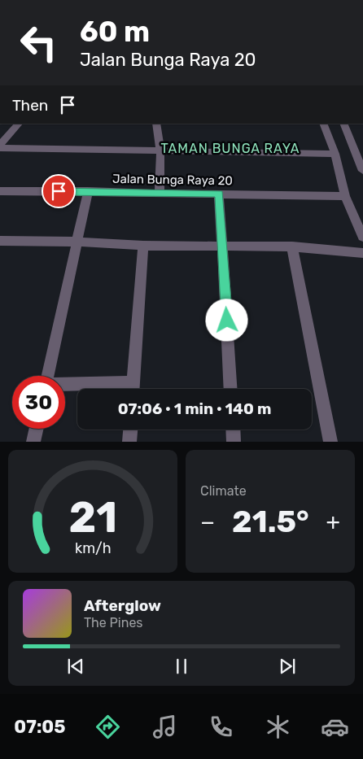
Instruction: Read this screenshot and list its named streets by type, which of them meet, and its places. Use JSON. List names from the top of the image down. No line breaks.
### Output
{"streets":{"street":["Jalan Bunga Raya 20"]},"districts":["TAMAN BUNGA RAYA"],"page":{"turn":["60 m","Jalan Bunga Raya 20"],"then":"Then","limit":"30","trip":"07:06 · 1 min · 140 m","tile":"Climate","heat":["−","21.5°","+"],"song":["Afterglow","The Pines"],"tabs":"07:05","gauge":["21","km/h"]}}
